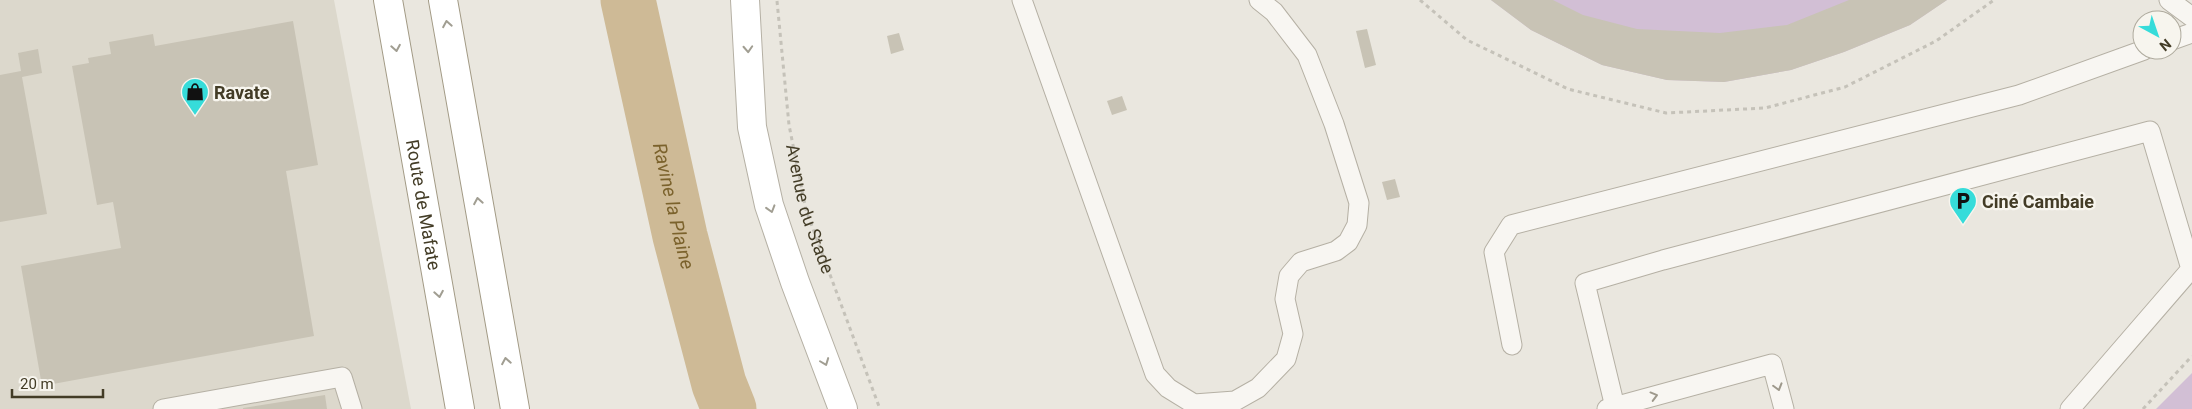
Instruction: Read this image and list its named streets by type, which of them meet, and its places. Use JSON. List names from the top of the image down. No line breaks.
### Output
{"streets":{"main road":["Route de Mafate","Avenue du Stade"]},"one_way":["Avenue du Stade"],"water":["Ravine la Plaine"],"places":{"shop":["Ravate"],"parking":["Ciné Cambaie"]},"scale_bar":"20 m","north":"bottom right"}
